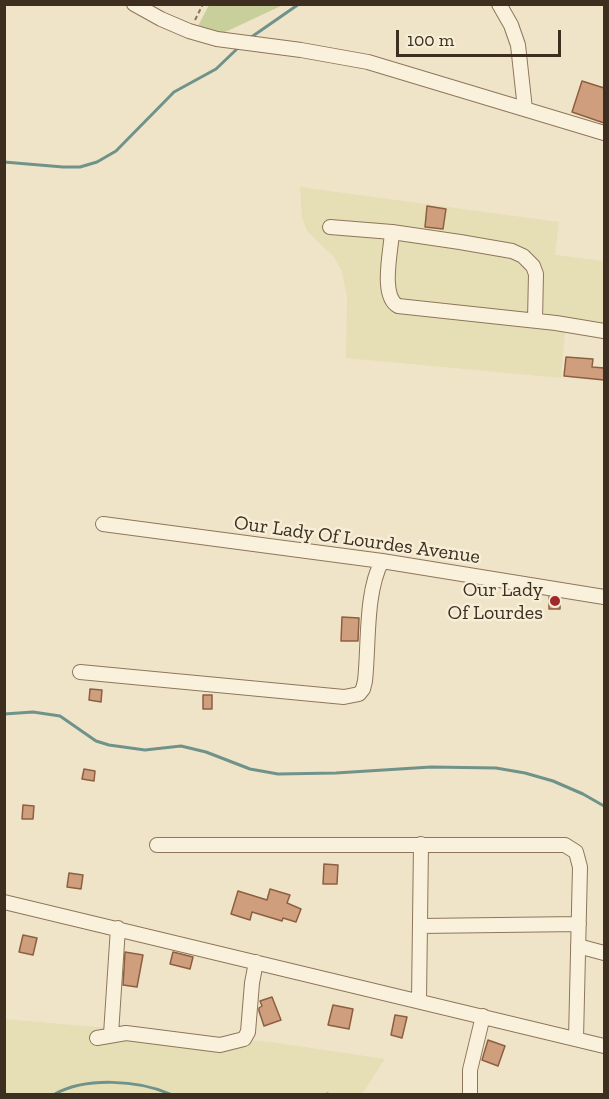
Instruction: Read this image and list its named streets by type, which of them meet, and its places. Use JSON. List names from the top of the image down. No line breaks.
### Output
{"streets":{"street":["Our Lady Of Lourdes Avenue"]},"places":["Our Lady Of Lourdes"],"scale_bar":"100 m"}
